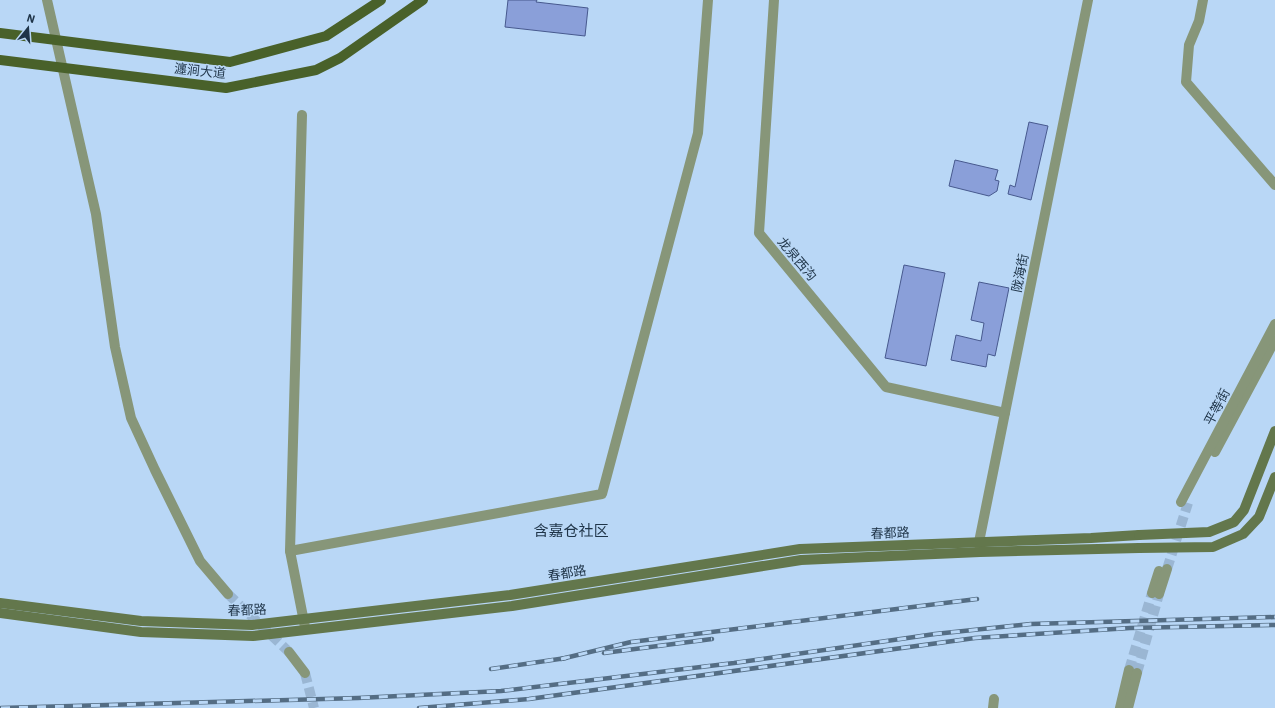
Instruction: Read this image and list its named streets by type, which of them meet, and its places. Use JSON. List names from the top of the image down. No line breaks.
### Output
{"streets":{"main road":["瀍涧大道","春都路"],"street":["龙泉西沟","陇海街","平等街"]},"crossings":[["龙泉西沟","陇海街"],["陇海街","春都路"]],"districts":["含嘉仓社区"],"north":"top"}
